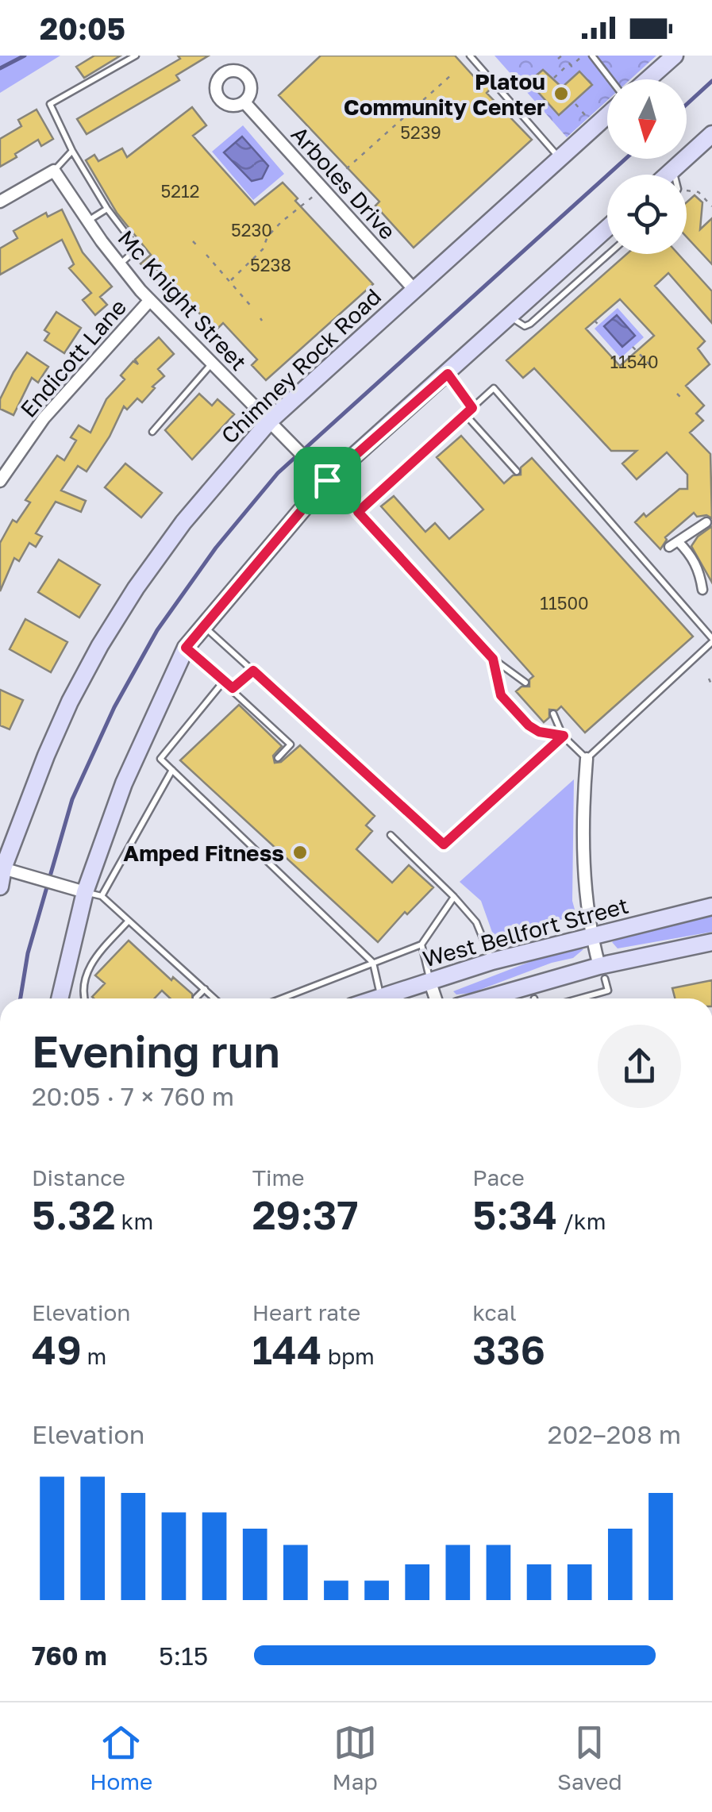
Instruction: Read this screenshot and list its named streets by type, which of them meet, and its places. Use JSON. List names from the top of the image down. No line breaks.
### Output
{"streets":{"main road":["Chimney Rock Road","West Bellfort Street"],"street":["Arboles Drive","Mc Knight Street","Endicott Lane"]},"crossings":[["Arboles Drive","Chimney Rock Road"],["Mc Knight Street","Endicott Lane"],["Mc Knight Street","Chimney Rock Road"]],"places":["Platou Community Center","Amped Fitness"],"house_numbers":["5239","5212","5230","5238","11540","11500"],"north":"bottom","page":{"status":"20:05","heading":["Evening run","20:05 · 7 × 760 m"],"stats":[["Distance","5.32 km"],["Time","29:37"],["Pace","5:34 /km"],["Elevation","49 m"],["Heart rate","144 bpm"],["kcal","336"]],"chart":["Elevation","202–208 m"],"list":[{"name":"760 m","note":"5:15"}],"tabs":["Home","Map","Saved"]}}
